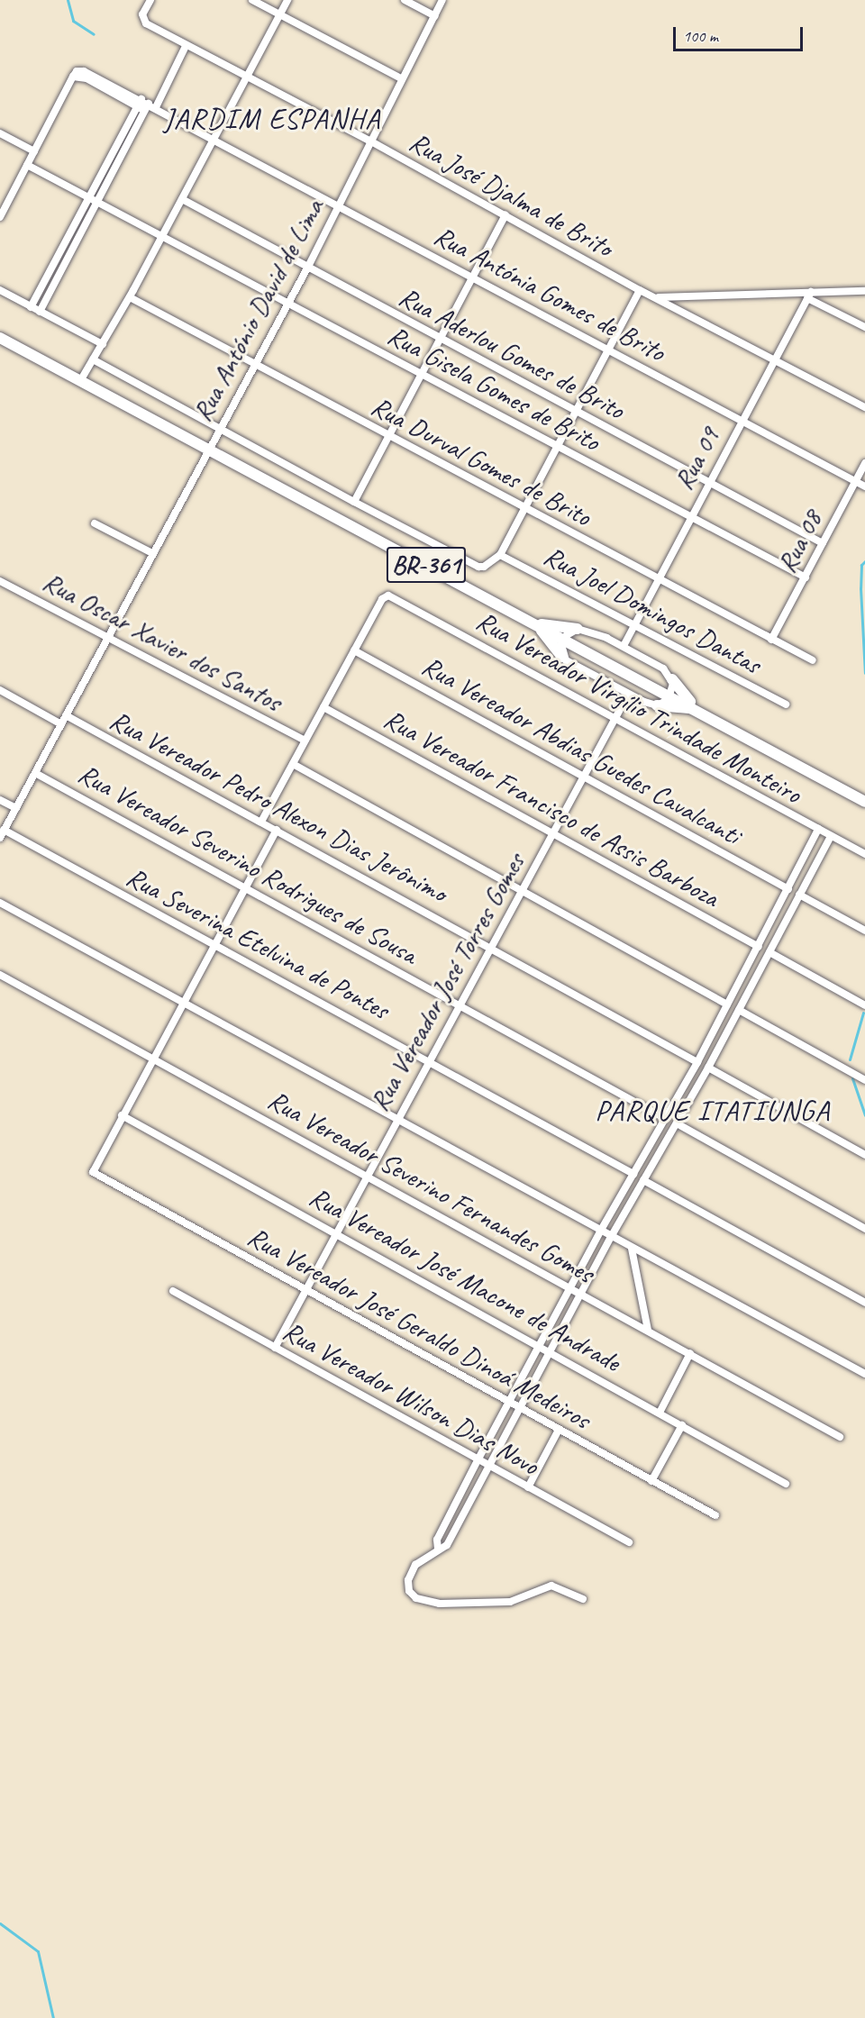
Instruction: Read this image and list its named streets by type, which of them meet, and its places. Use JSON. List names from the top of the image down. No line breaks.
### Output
{"streets":{"main road":["BR-361"],"street":["Rua José Djalma de Brito","Rua Antónia Gomes de Brito","Rua António David de Lima","Rua Aderlou Gomes de Brito","Rua Gisela Gomes de Brito","Rua 09","Rua Durval Gomes de Brito","Rua 08","Rua Joel Domingos Dantas","Rua Oscar Xavier dos Santos","Rua Vereador Virgílio Trindade Monteiro","Rua Vereador Abdias Guedes Cavalcanti","Rua Vereador Pedro Alexon Dias Jerônimo","Rua Vereador Francisco de Assis Barboza","Rua Vereador Severino Rodrigues de Sousa","Rua Severina Etelvina de Pontes","Rua Vereador José Torres Gomes","Rua Vereador Severino Fernandes Gomes","Rua Vereador José Macone de Andrade","Rua Vereador José Geraldo Dinoá Medeiros","Rua Vereador Wilson Dias Novo"]},"crossings":[["Rua José Djalma de Brito","Rua António David de Lima"],["Rua José Djalma de Brito","Rua 09"],["Rua Antónia Gomes de Brito","Rua António David de Lima"],["Rua Antónia Gomes de Brito","Rua 09"],["Rua Antónia Gomes de Brito","Rua 08"],["Rua António David de Lima","Rua Aderlou Gomes de Brito"],["Rua António David de Lima","Rua Gisela Gomes de Brito"],["Rua António David de Lima","Rua Durval Gomes de Brito"],["Rua António David de Lima","BR-361"],["Rua António David de Lima","Rua Oscar Xavier dos Santos"],["Rua António David de Lima","Rua Vereador Pedro Alexon Dias Jerônimo"],["Rua António David de Lima","Rua Vereador Severino Rodrigues de Sousa"],["Rua António David de Lima","Rua Severina Etelvina de Pontes"],["Rua Aderlou Gomes de Brito","Rua 09"],["Rua Aderlou Gomes de Brito","Rua 08"],["Rua Gisela Gomes de Brito","Rua 09"],["Rua Gisela Gomes de Brito","Rua 08"],["Rua 09","Rua Durval Gomes de Brito"],["Rua 09","Rua Joel Domingos Dantas"],["Rua Durval Gomes de Brito","Rua 08"],["Rua Vereador Virgílio Trindade Monteiro","Rua Vereador Abdias Guedes Cavalcanti"],["Rua Vereador Virgílio Trindade Monteiro","Rua Vereador José Torres Gomes"],["Rua Vereador Abdias Guedes Cavalcanti","Rua Vereador José Torres Gomes"],["Rua Vereador Pedro Alexon Dias Jerônimo","Rua Vereador José Torres Gomes"],["Rua Vereador Francisco de Assis Barboza","Rua Vereador José Torres Gomes"],["Rua Vereador Severino Rodrigues de Sousa","Rua Vereador José Torres Gomes"],["Rua Severina Etelvina de Pontes","Rua Vereador José Torres Gomes"],["Rua Vereador José Torres Gomes","Rua Vereador Severino Fernandes Gomes"],["Rua Vereador José Torres Gomes","Rua Vereador José Macone de Andrade"],["Rua Vereador José Torres Gomes","Rua Vereador José Geraldo Dinoá Medeiros"],["Rua Vereador José Torres Gomes","Rua Vereador Wilson Dias Novo"],["Rua Vereador José Macone de Andrade","Rua Vereador José Geraldo Dinoá Medeiros"]],"districts":["JARDIM ESPANHA","PARQUE ITATIUNGA"],"scale_bar":"100 m"}
